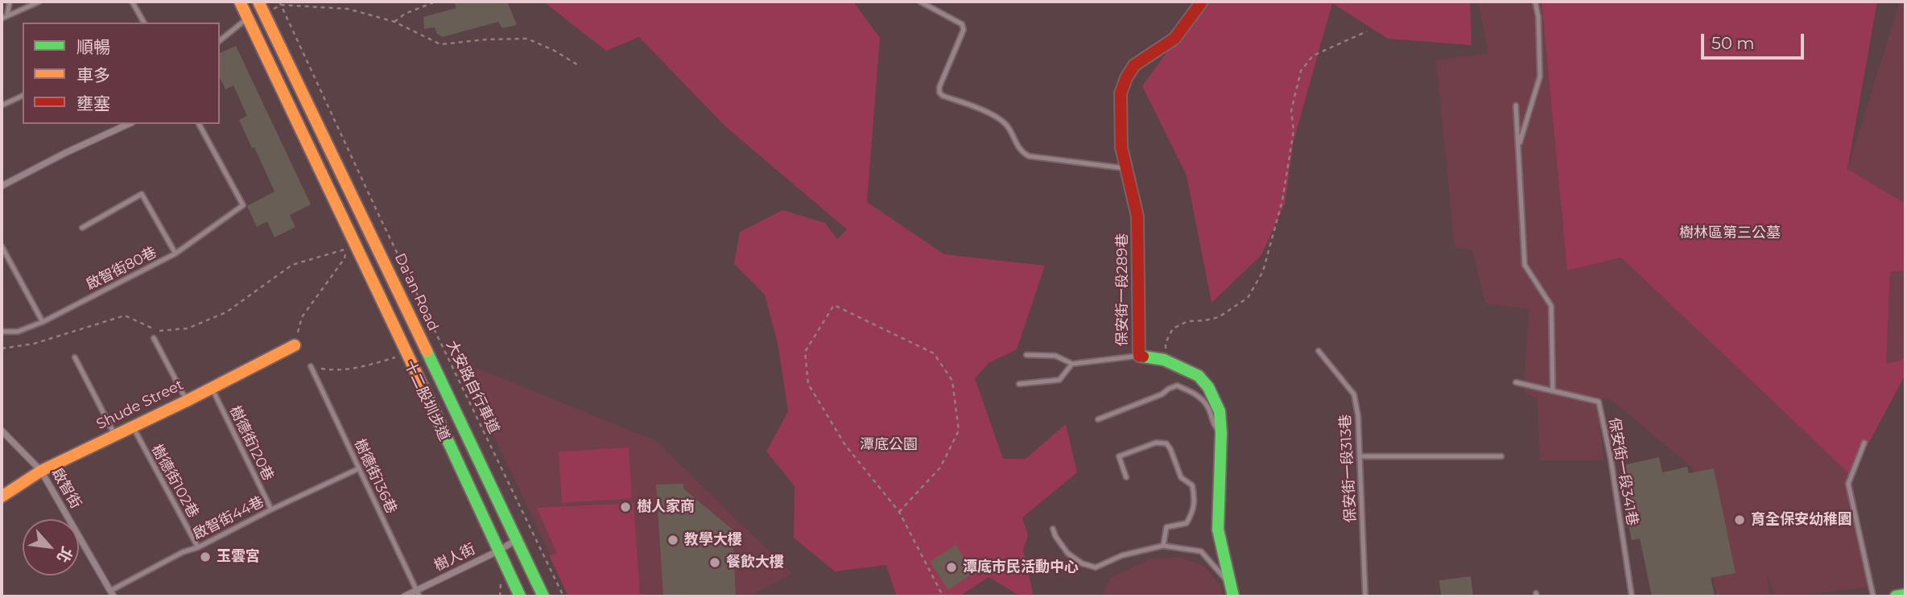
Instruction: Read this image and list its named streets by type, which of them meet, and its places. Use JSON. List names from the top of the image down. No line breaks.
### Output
{"streets":{"street":["保安街一段289巷","Da'an Road","Shude Street","啟智街","樹人街"],"lane":["啟智街80巷","樹德街120巷","保安街一段313巷","保安街一段341巷","樹德街136巷","樹德街102巷","啟智街44巷"],"path":["大安路自行車道","十二股圳步道"]},"crossings":[["Da'an Road","樹人街"],["十二股圳步道","樹德街136巷"],["Shude Street","樹德街120巷"],["Shude Street","樹德街102巷"],["Shude Street","啟智街"],["樹德街120巷","啟智街44巷"],["樹德街136巷","啟智街44巷"],["樹德街136巷","樹人街"],["樹德街102巷","啟智街44巷"],["啟智街","啟智街44巷"]],"parks":["樹林區第三公墓","潭底公園"],"places":["樹人家商","育全保安幼稚園","教學大樓","玉雲宮","餐飲大樓","潭底市民活動中心"],"legend":["順暢","車多","壅塞"],"scale_bar":"50 m","north":"bottom right"}
